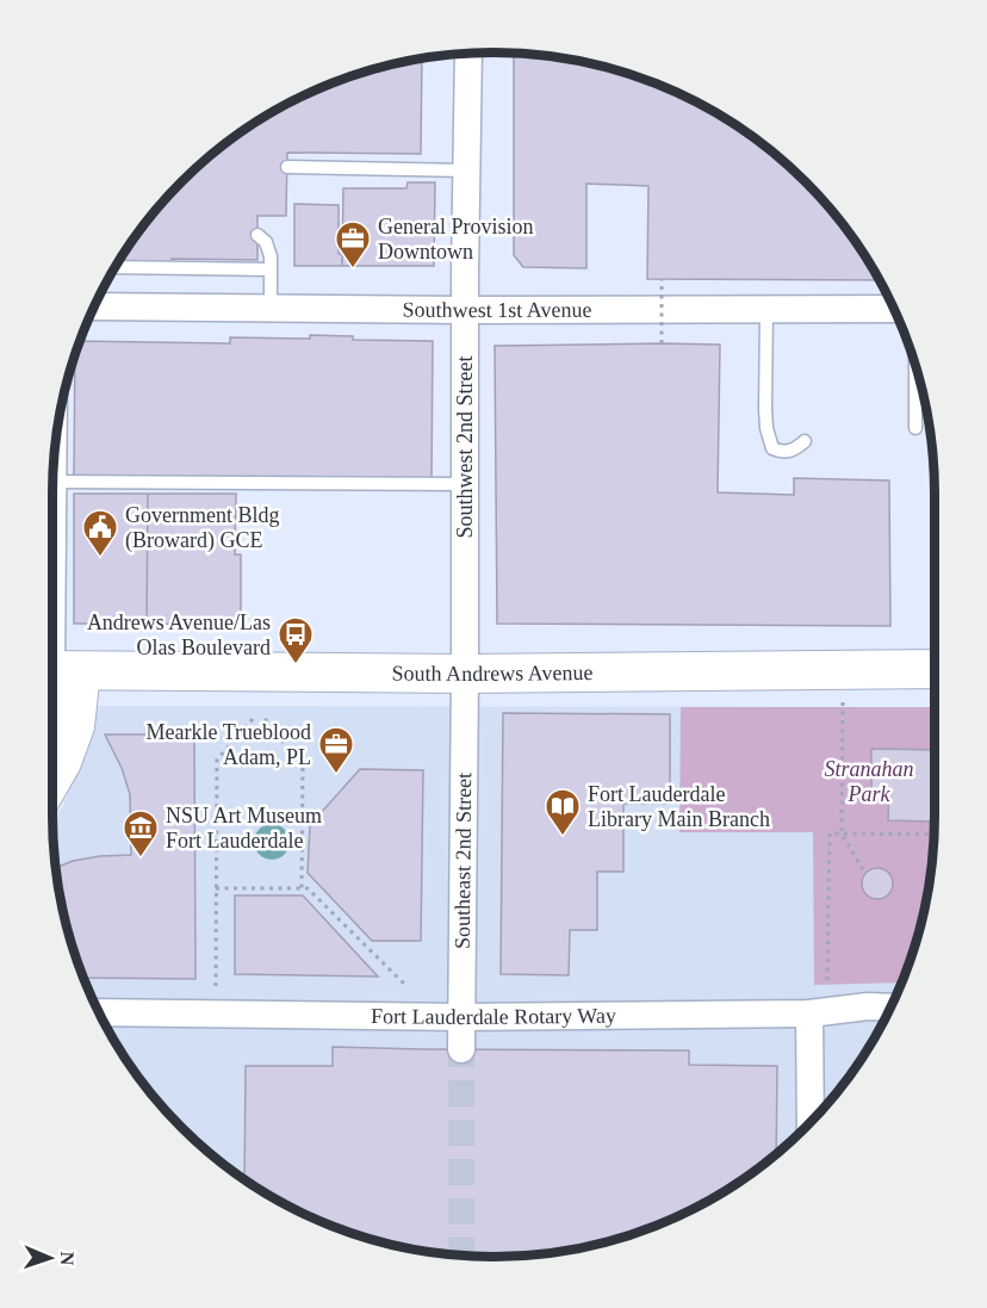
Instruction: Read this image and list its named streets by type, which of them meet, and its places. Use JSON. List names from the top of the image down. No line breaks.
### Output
{"streets":{"main road":["South Andrews Avenue"],"street":["Southwest 1st Avenue","Southwest 2nd Street","Southeast 2nd Street","Fort Lauderdale Rotary Way"]},"crossings":[["Southwest 1st Avenue","Southwest 2nd Street"],["Southwest 2nd Street","South Andrews Avenue"],["Southwest 2nd Street","Southeast 2nd Street"],["South Andrews Avenue","Southeast 2nd Street"],["Southeast 2nd Street","Fort Lauderdale Rotary Way"]],"parks":["Stranahan Park"],"places":{"office":["General Provision Downtown","Mearkle Trueblood Adam, PL"],"public building":["Government Bldg (Broward) GCE"],"bus stop":["Andrews Avenue/Las Olas Boulevard"],"library":["Fort Lauderdale Library Main Branch"],"museum":["NSU Art Museum Fort Lauderdale"]},"north":"right"}
